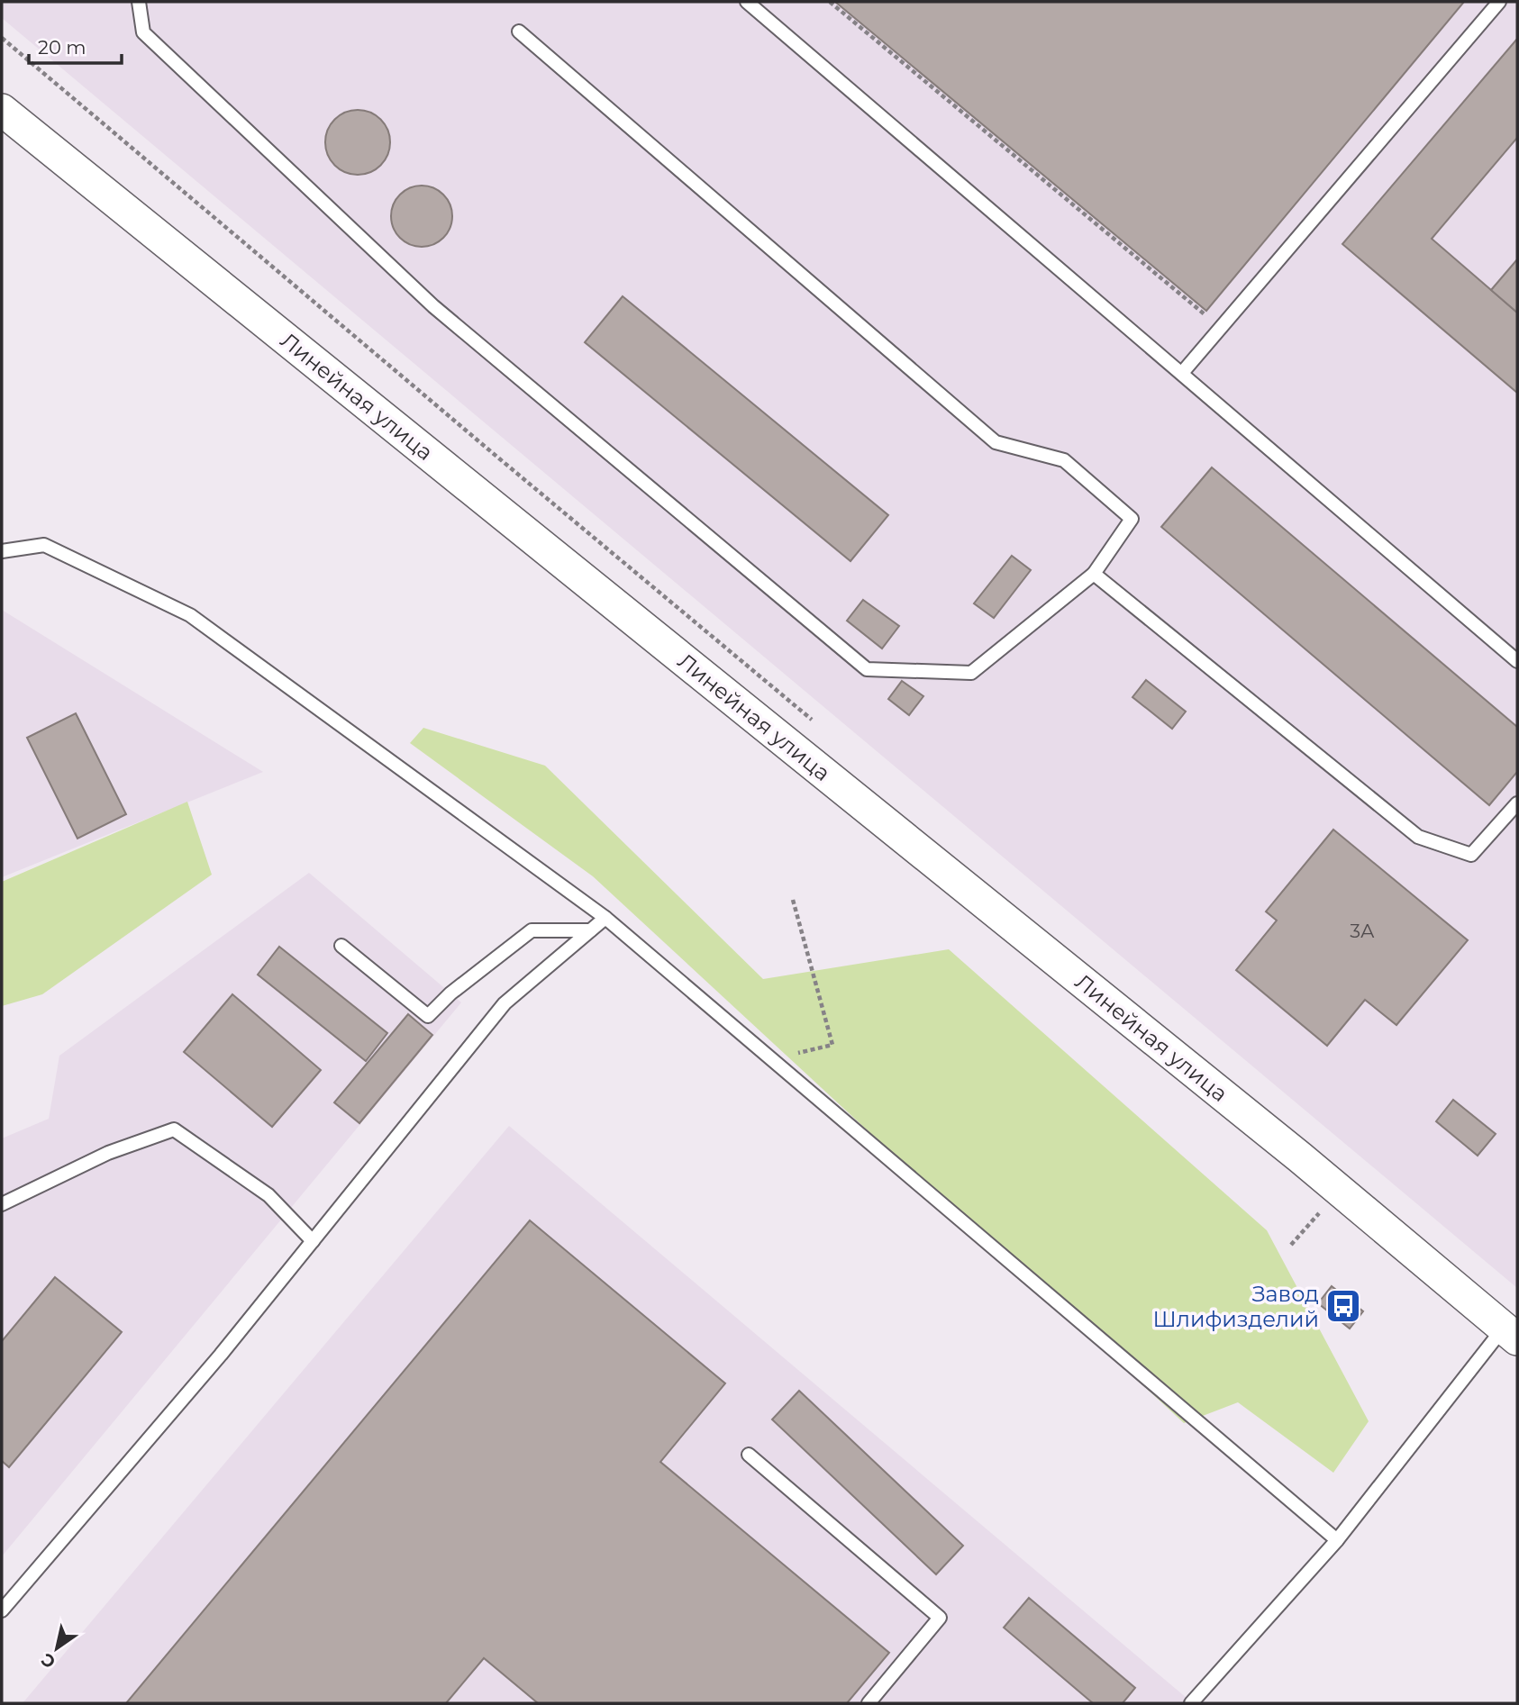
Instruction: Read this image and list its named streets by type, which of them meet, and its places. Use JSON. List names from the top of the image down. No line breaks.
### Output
{"streets":{"street":["Линейная улица"]},"places":{"bus stop":["Завод Шлифизделий"]},"house_numbers":["3А"],"scale_bar":"20 m","north":"bottom left"}
